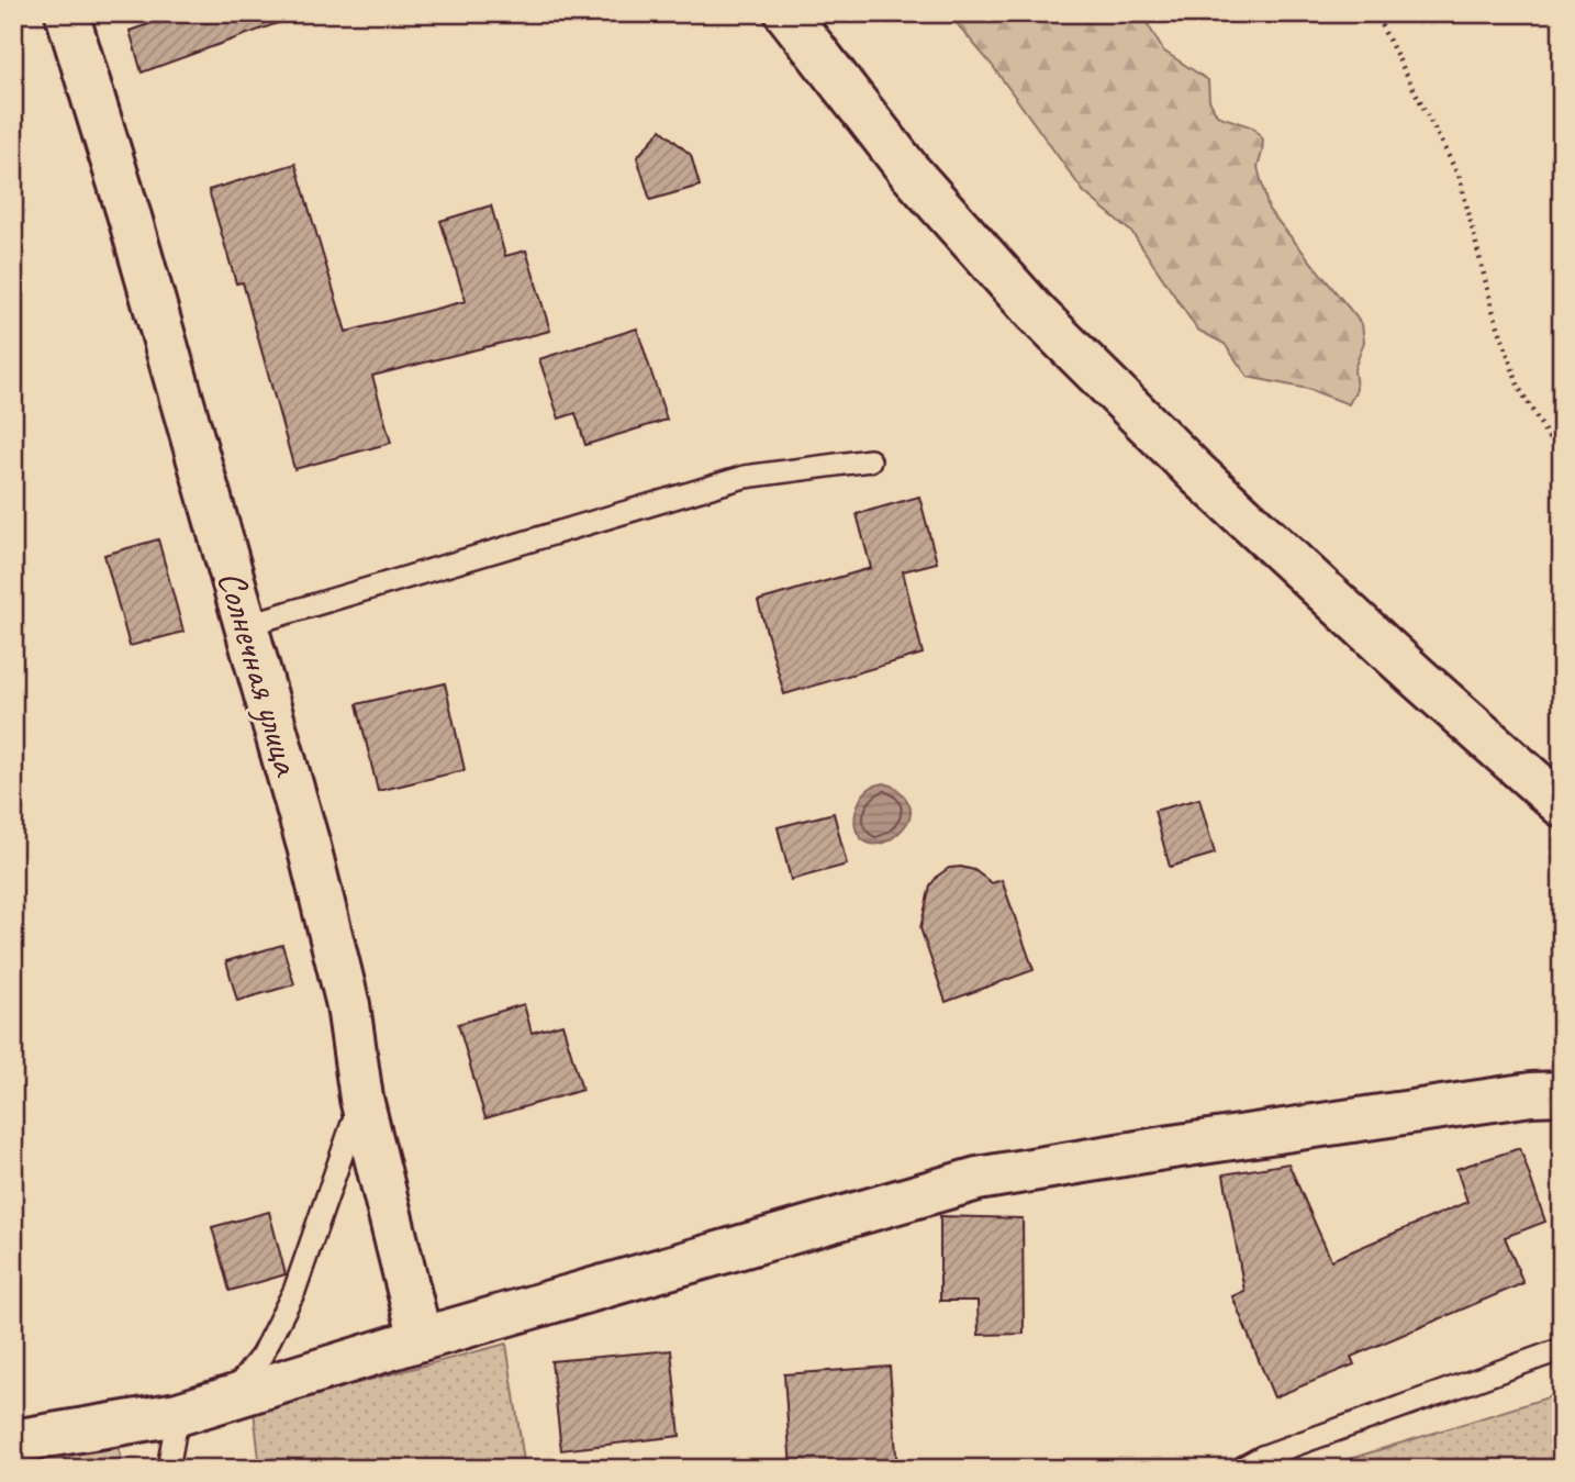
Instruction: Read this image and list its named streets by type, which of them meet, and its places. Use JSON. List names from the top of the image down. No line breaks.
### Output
{"streets":{"street":["Солнечная улица"]}}
